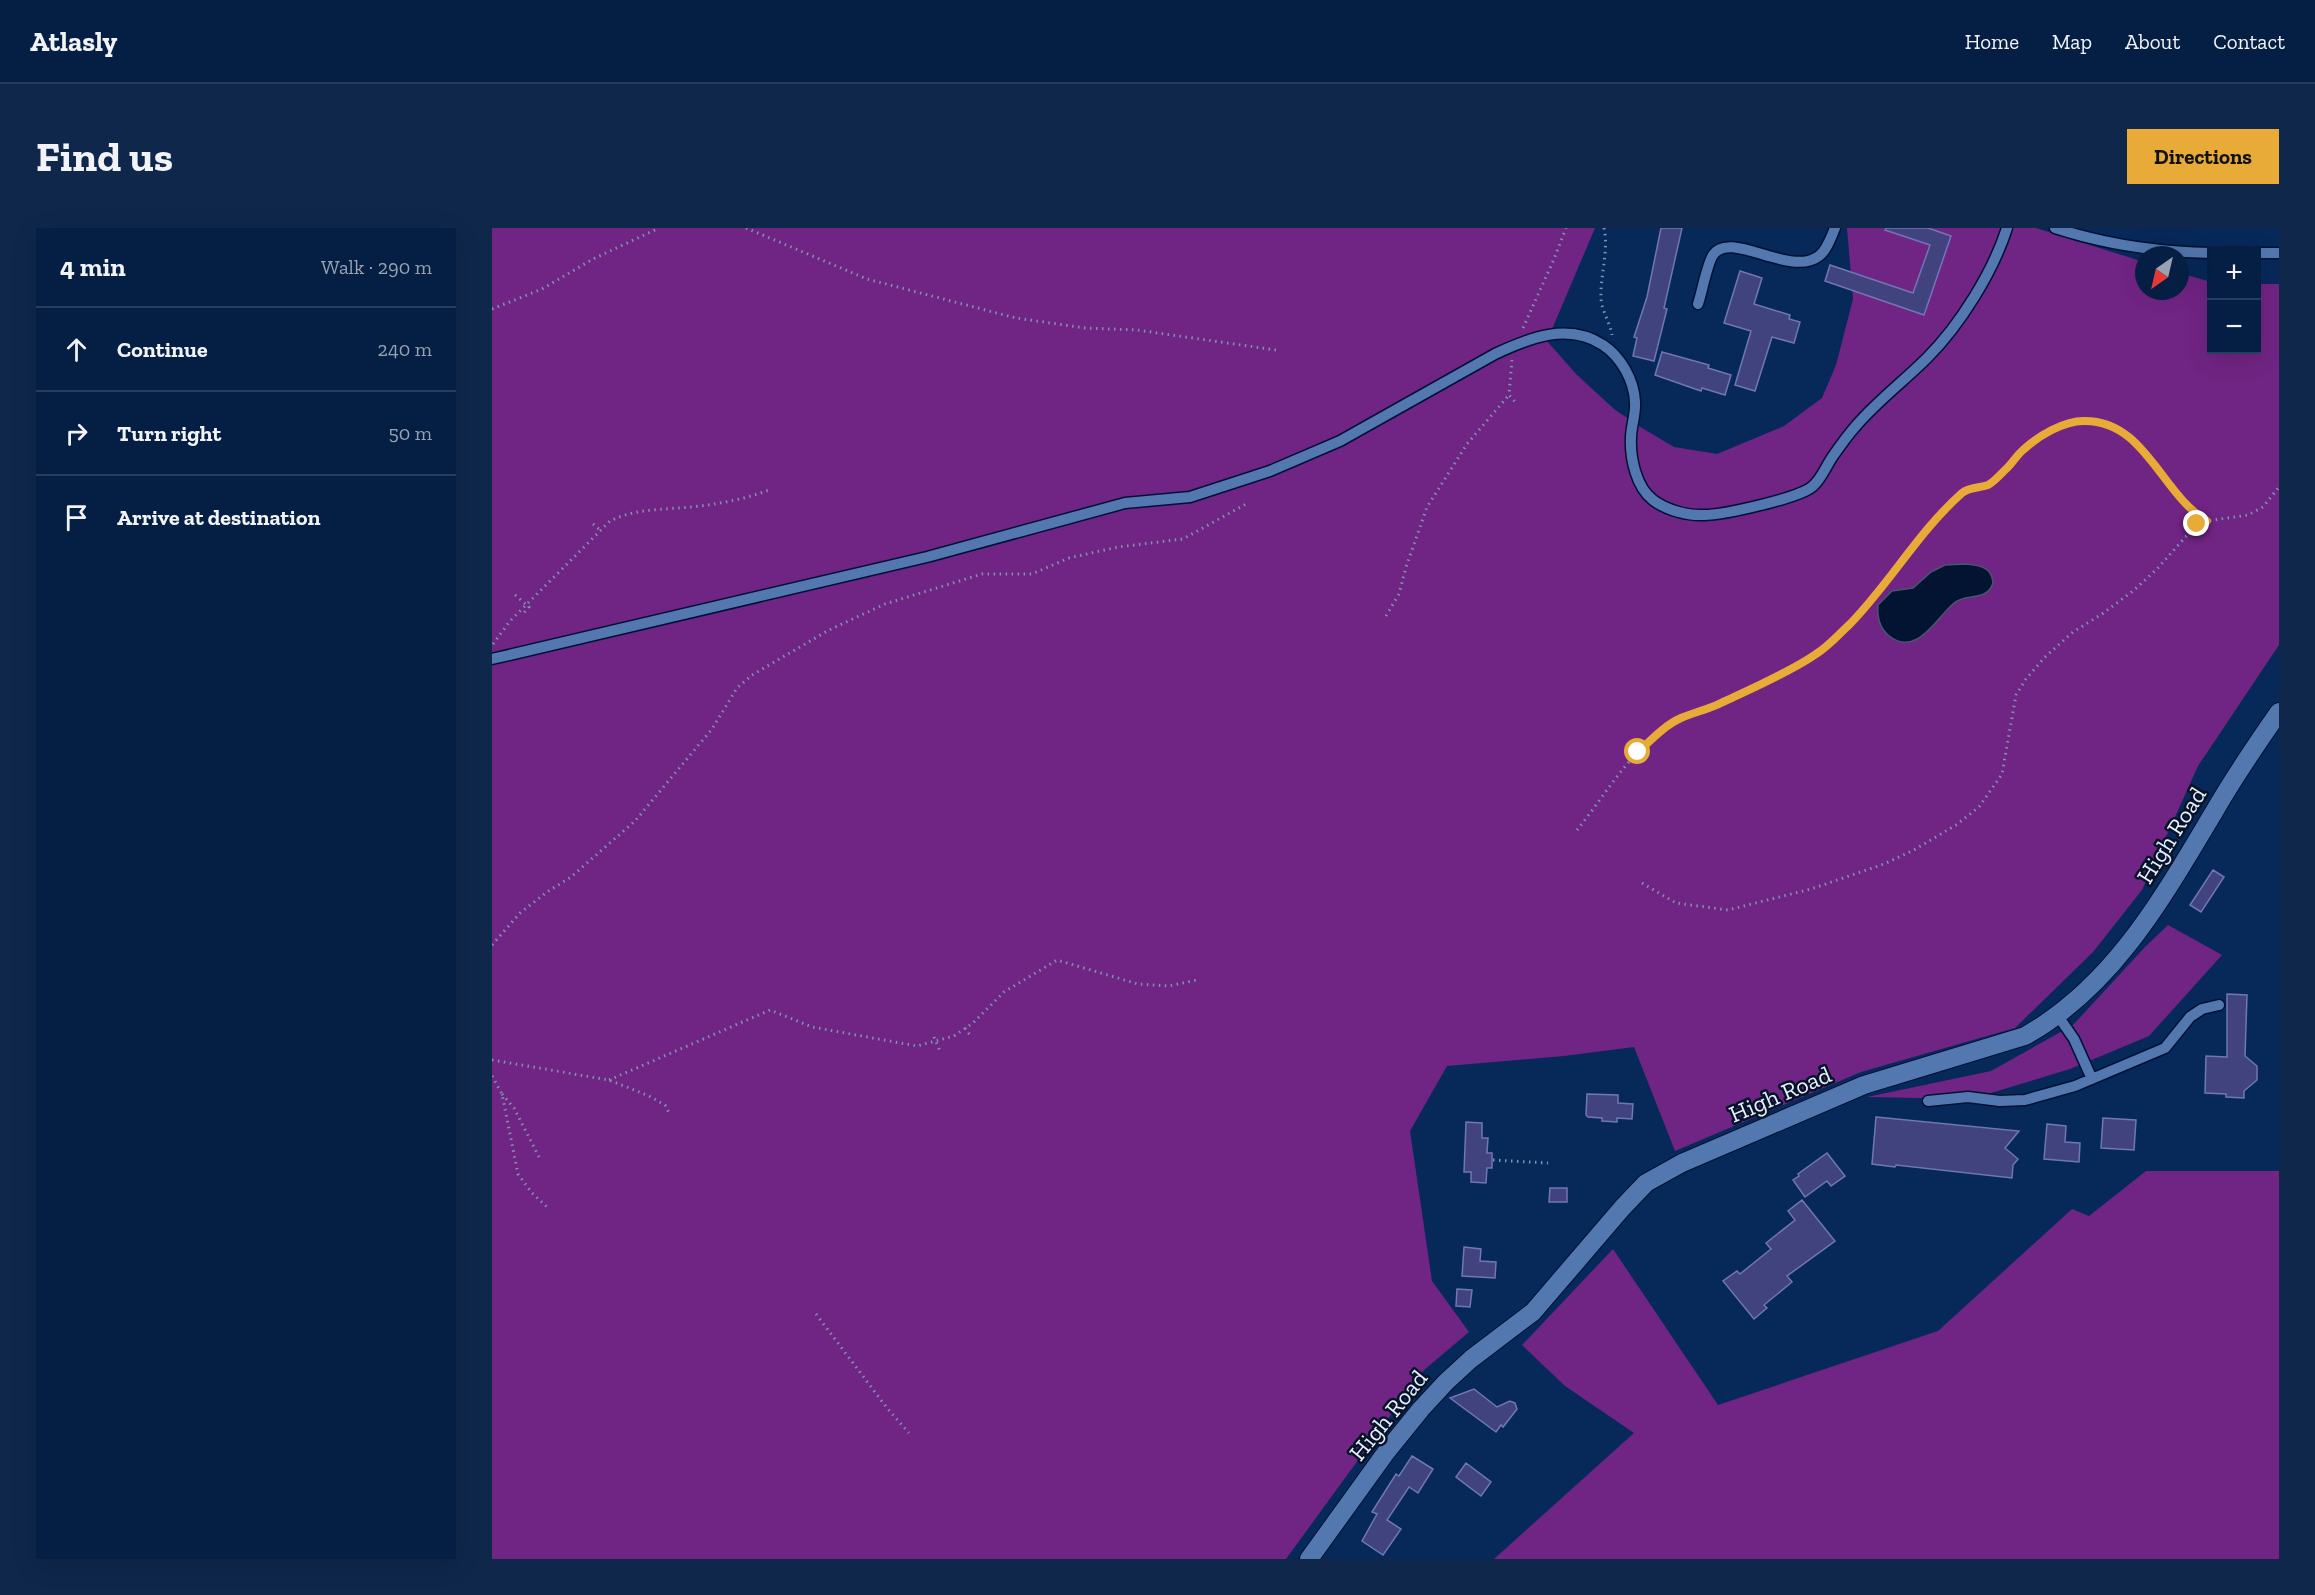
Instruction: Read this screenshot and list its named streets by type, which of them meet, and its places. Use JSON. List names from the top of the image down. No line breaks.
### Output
{"streets":{"main road":["High Road"]},"north":"bottom left","page":{"header":"Atlasly","nav":["Home","Map","About","Contact"],"buttons":"Directions","title":"Find us","heading":["4 min","Walk · 290 m"],"map_buttons":["+","−"],"list":[["Continue","240 m"],["Turn right","50 m"],"Arrive at destination"]}}
